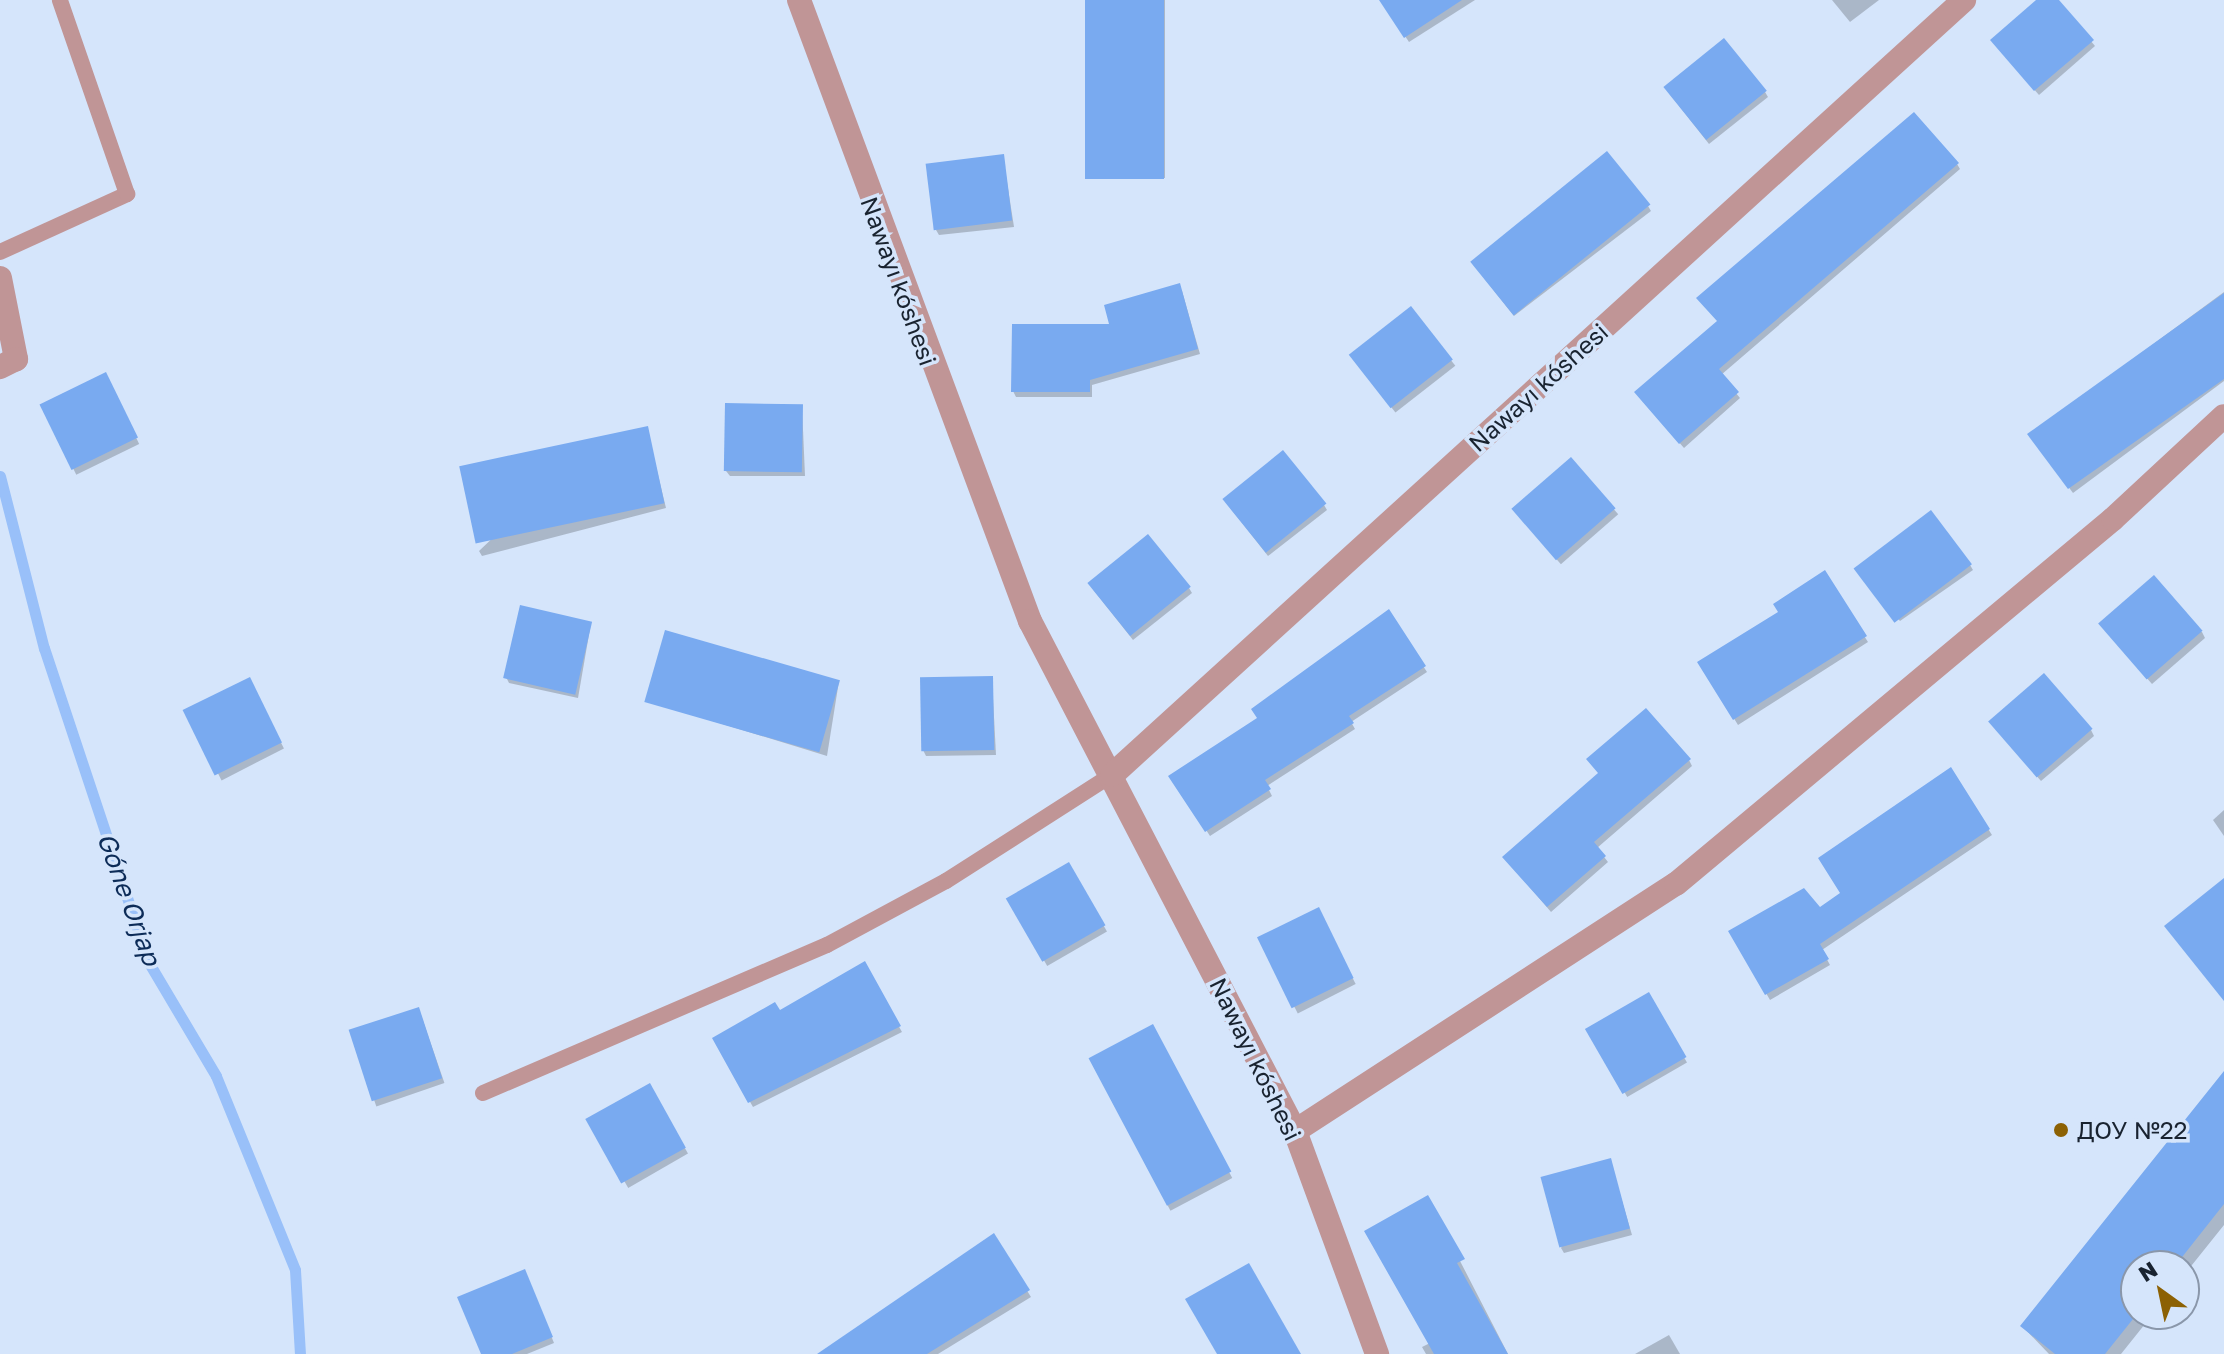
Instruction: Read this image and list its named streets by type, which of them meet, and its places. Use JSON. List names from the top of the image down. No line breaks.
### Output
{"streets":{"street":["Nawayı kóshesi"]},"water":["Góne Orjap"],"places":["ДОУ №22"],"north":"top left"}
